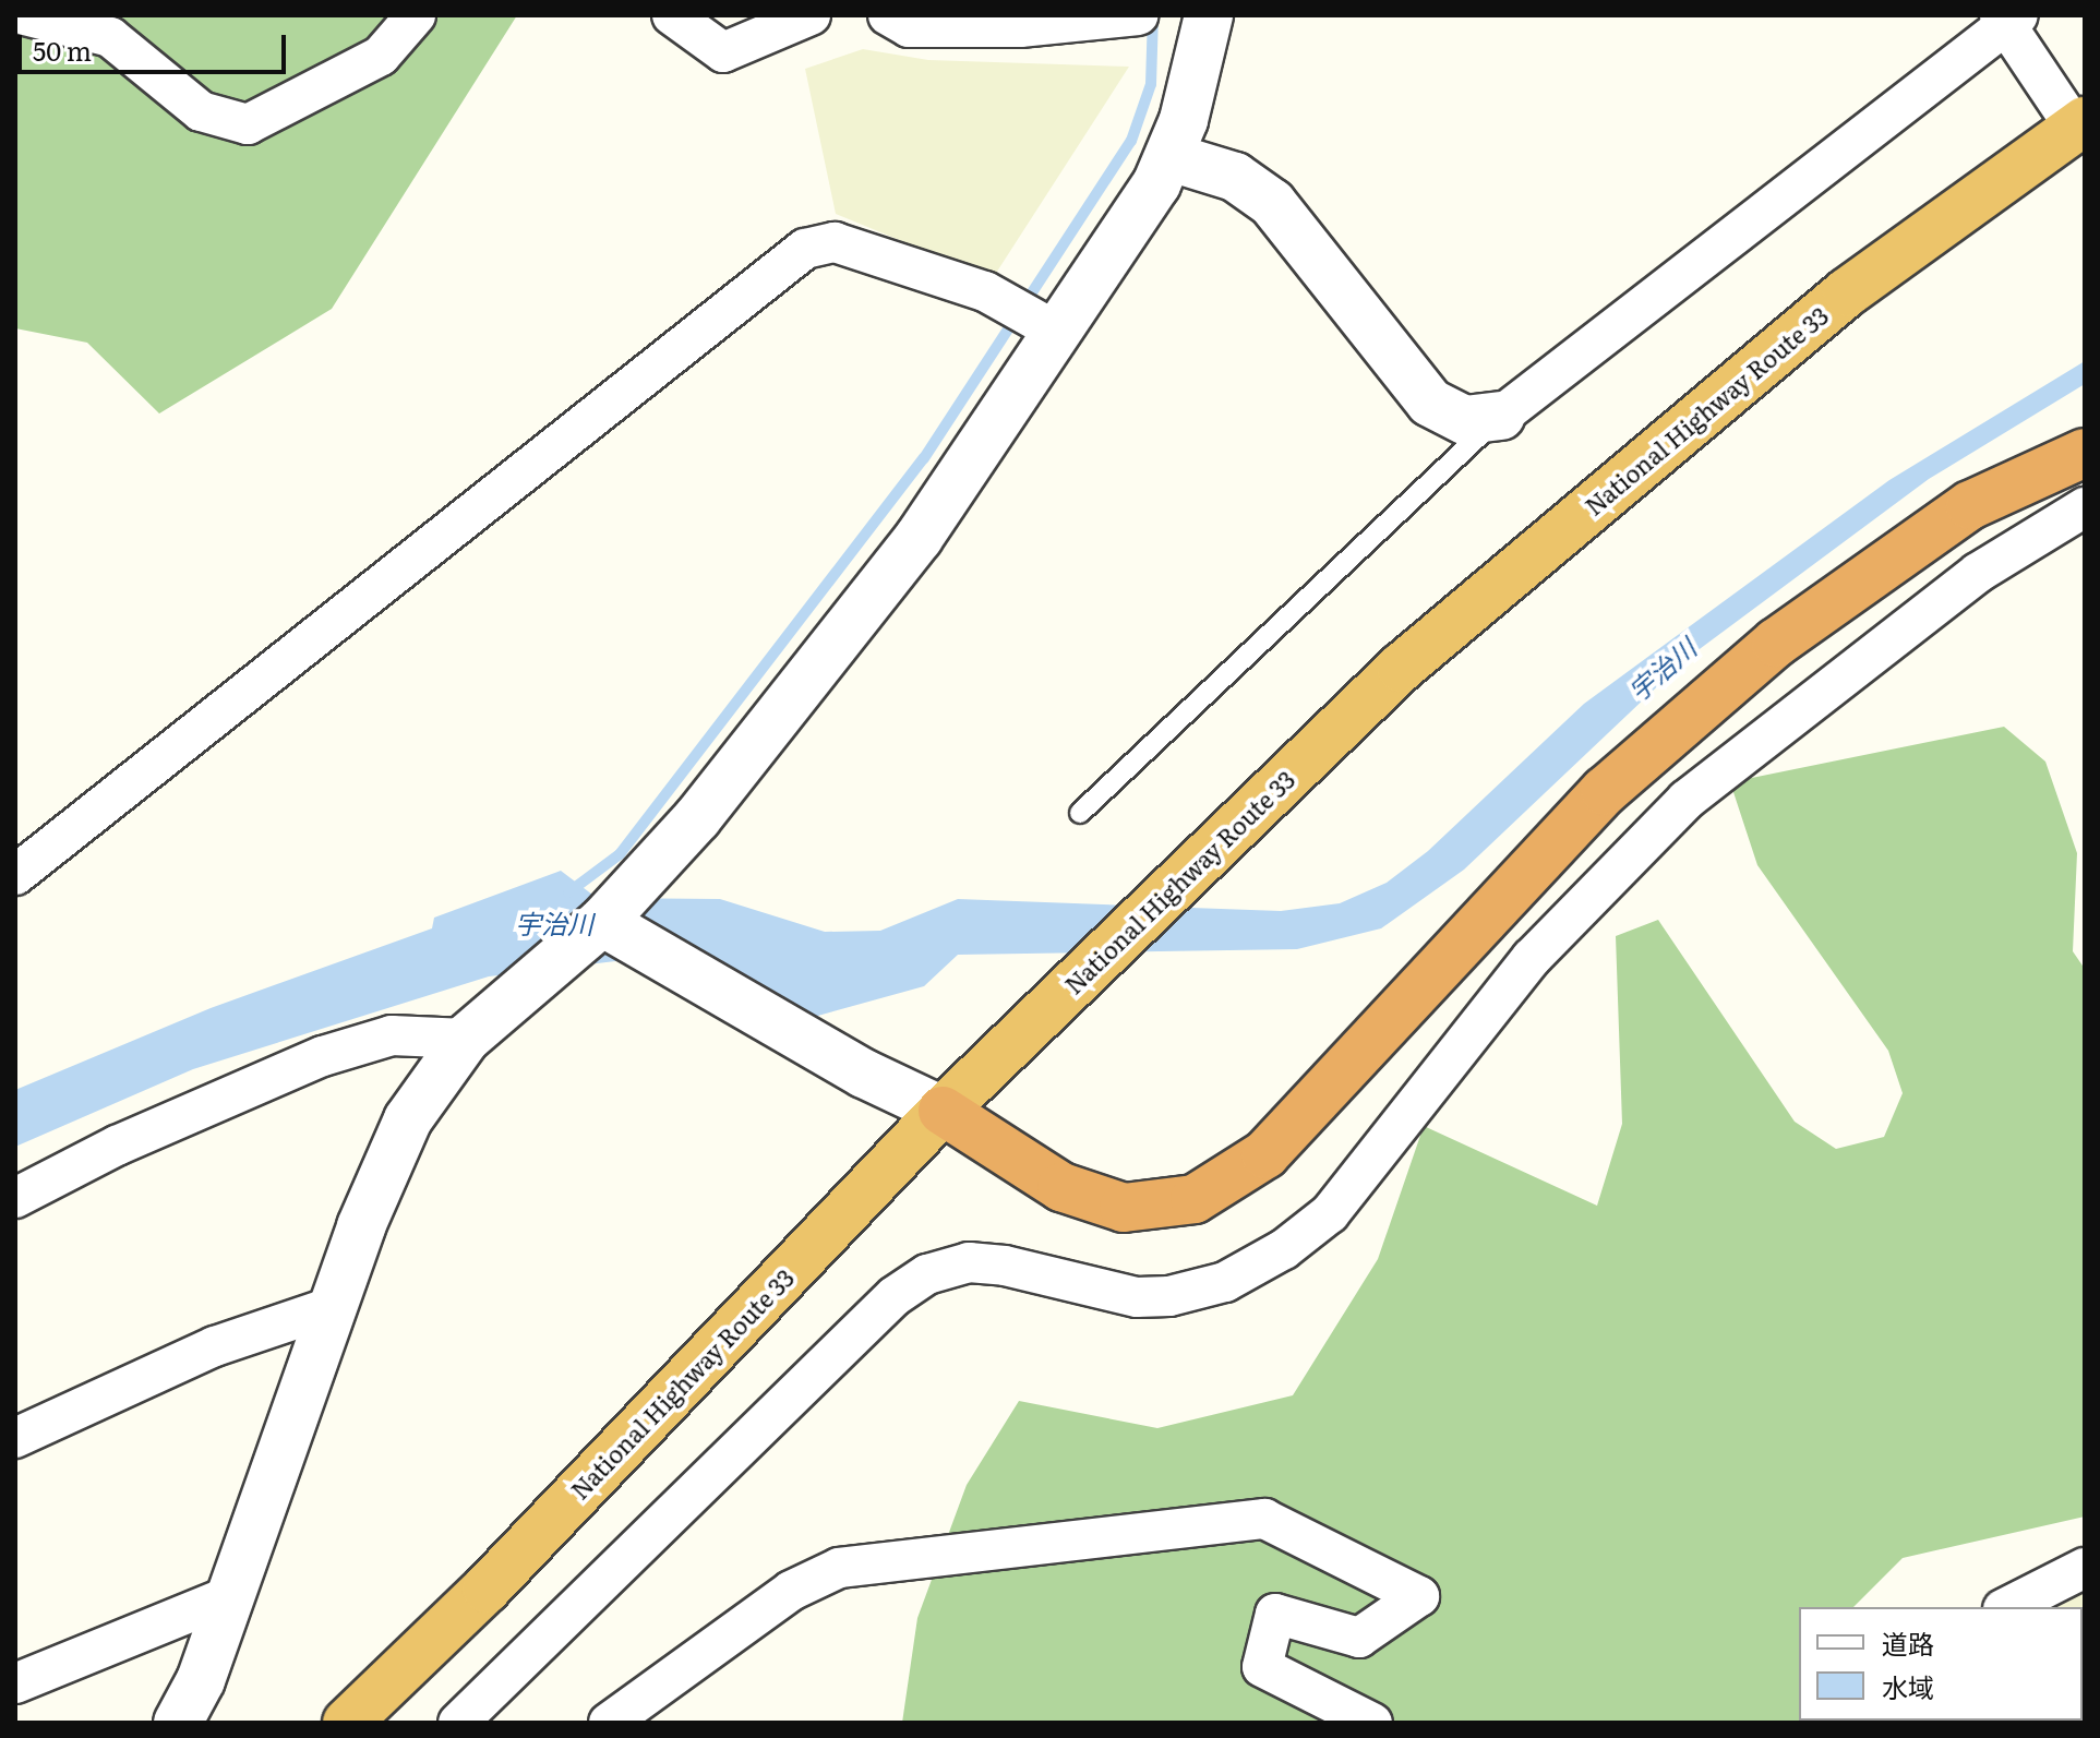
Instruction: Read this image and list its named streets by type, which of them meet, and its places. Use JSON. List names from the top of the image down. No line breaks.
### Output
{"streets":{"highway":["National Highway Route 33"]},"water":["宇治川"],"legend":["道路","水域"],"scale_bar":"50 m"}
